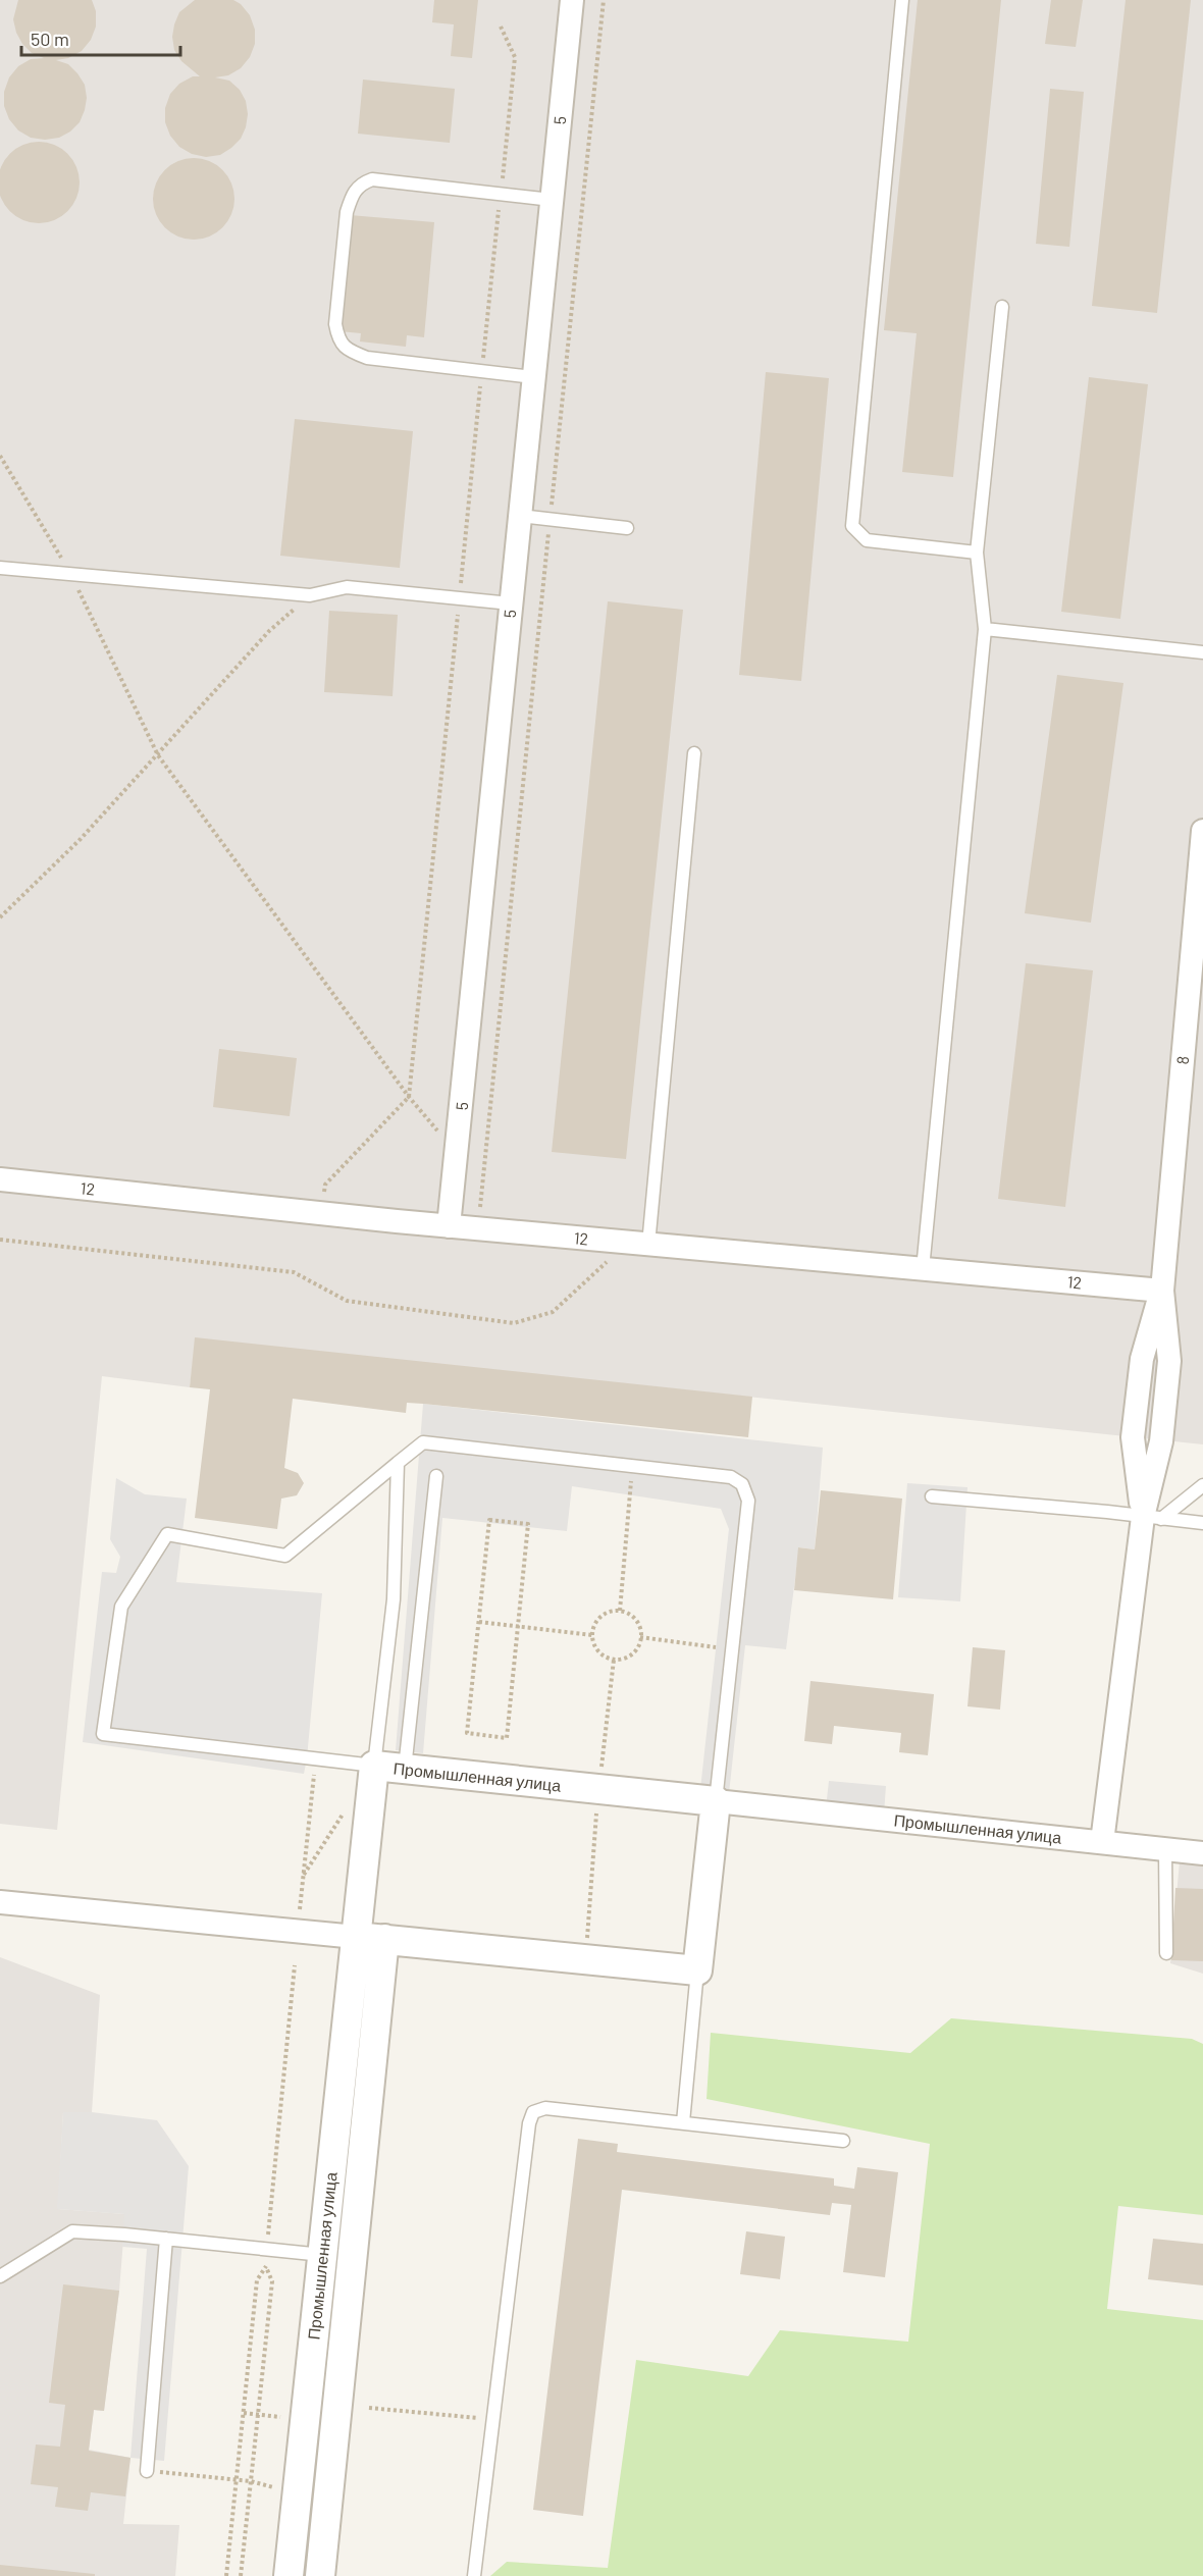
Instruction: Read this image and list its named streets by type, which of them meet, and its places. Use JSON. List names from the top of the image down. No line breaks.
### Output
{"streets":{"street":["5","8","12","Промышленная улица"]},"crossings":[["5","12"],["8","12"],["8","Промышленная улица"]],"scale_bar":"50 m"}
